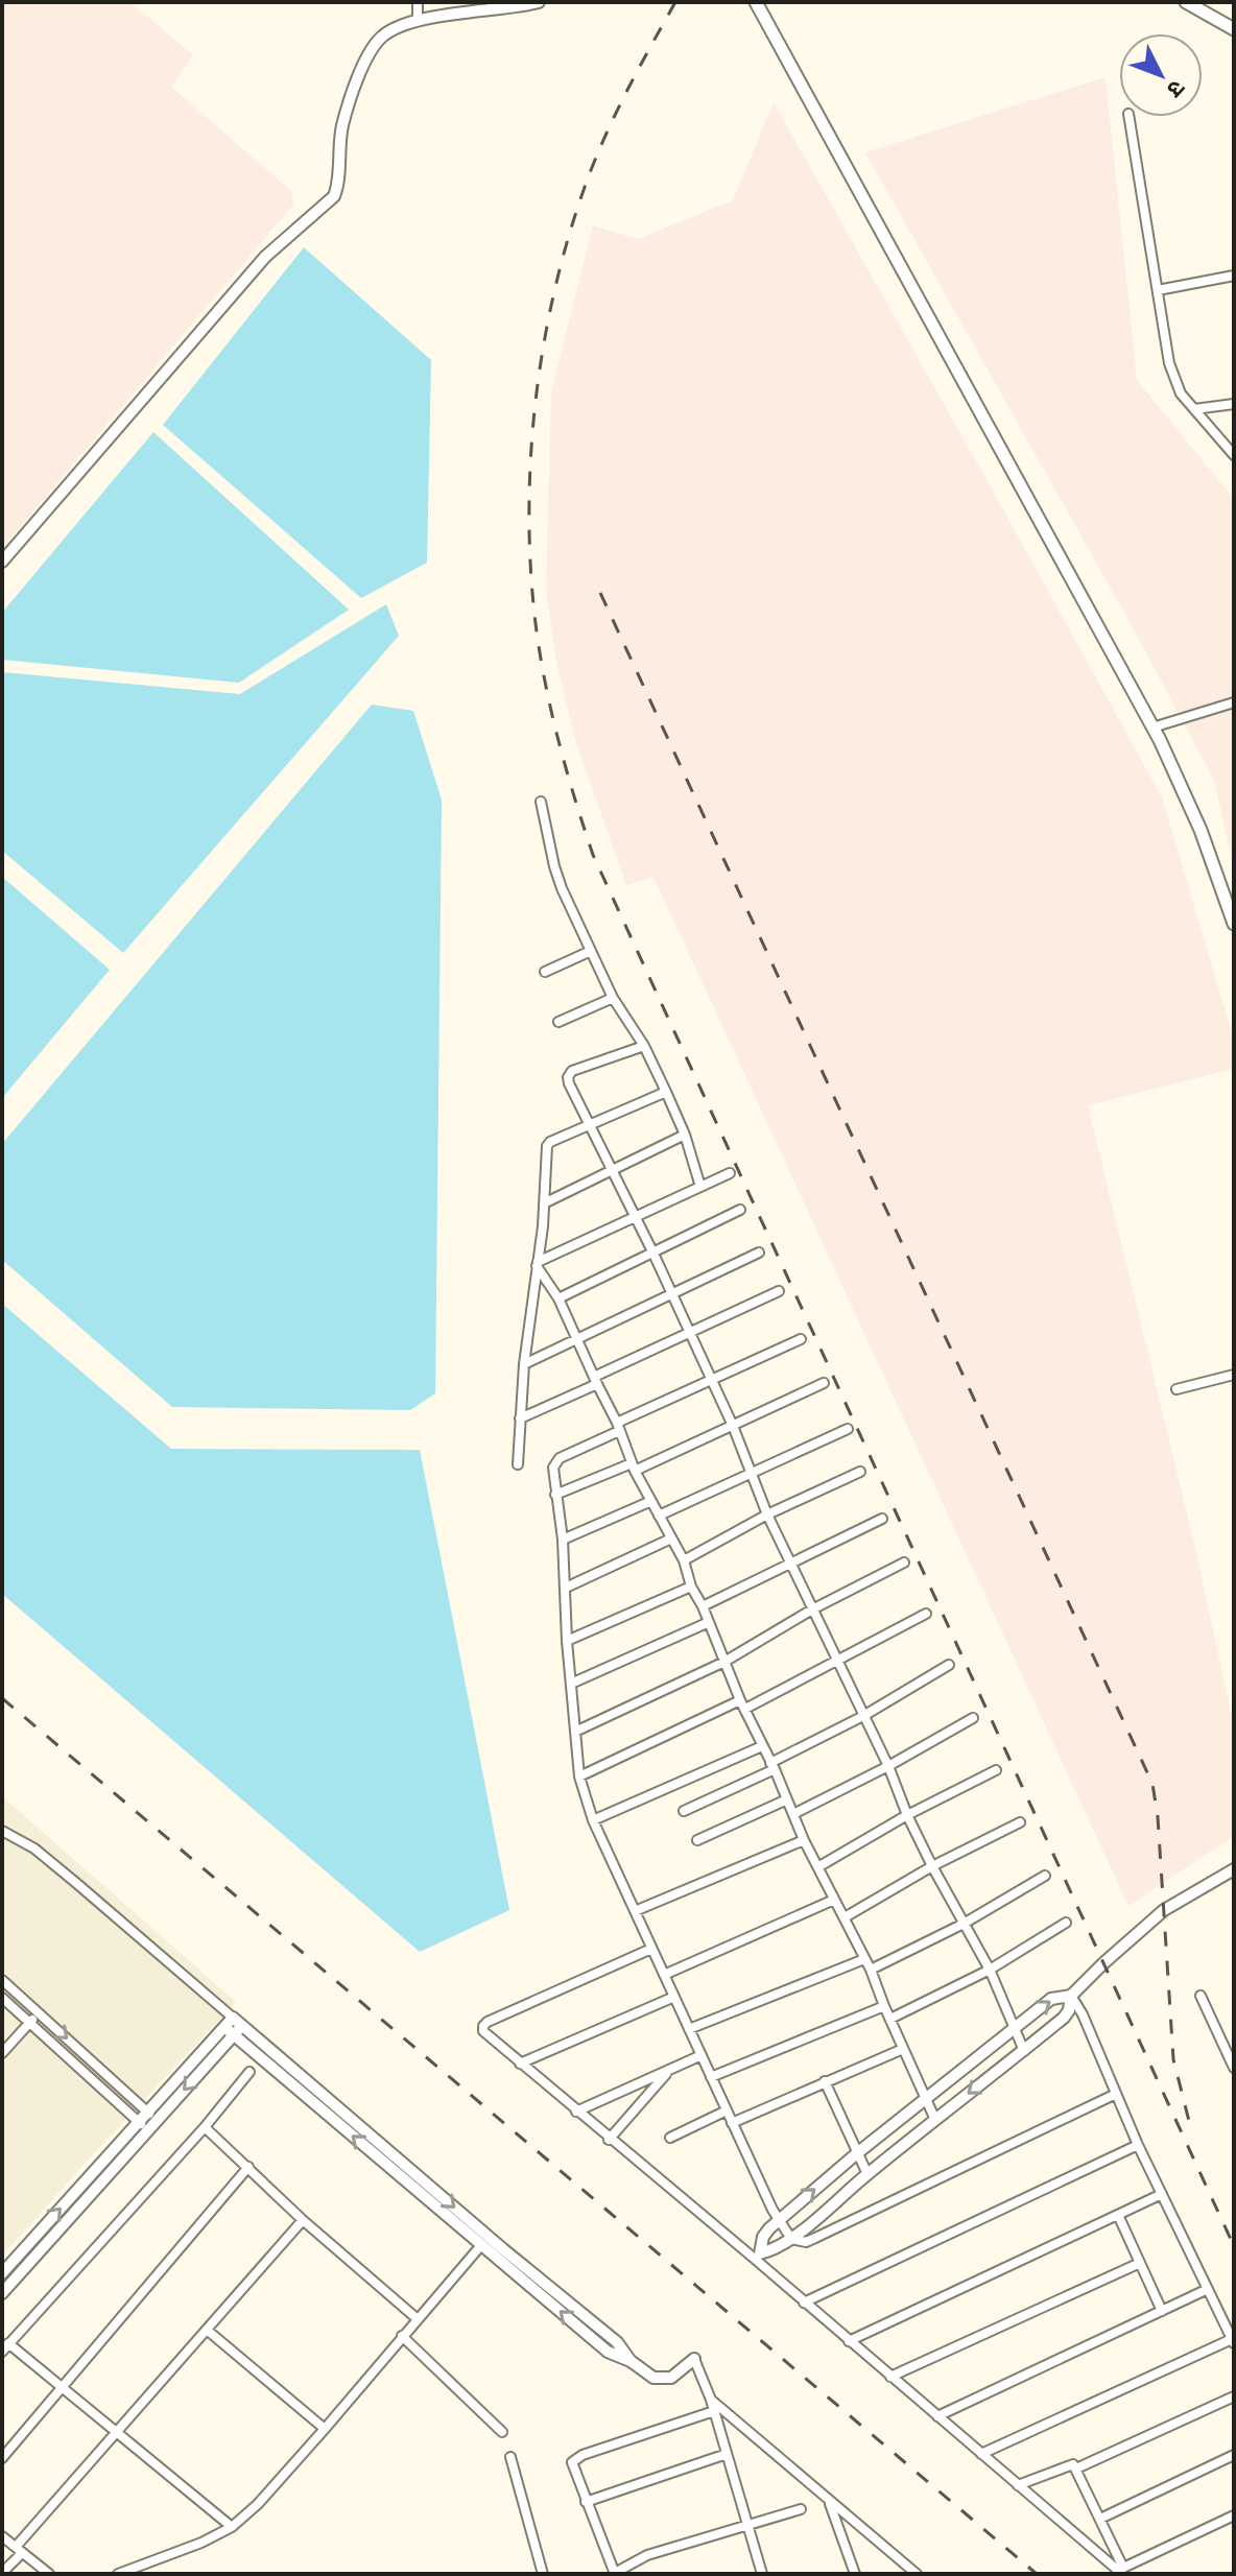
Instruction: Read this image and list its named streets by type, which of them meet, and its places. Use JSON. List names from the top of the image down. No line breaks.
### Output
{"north":"bottom right"}
